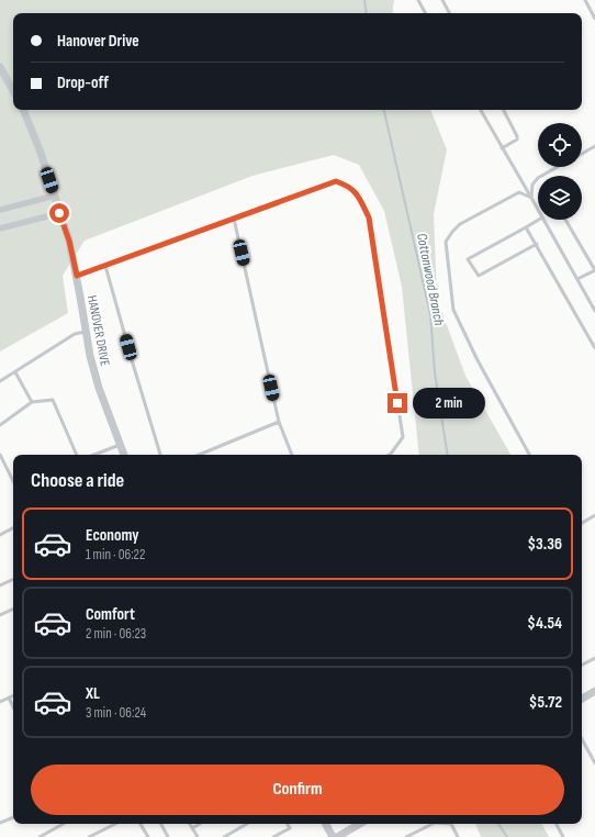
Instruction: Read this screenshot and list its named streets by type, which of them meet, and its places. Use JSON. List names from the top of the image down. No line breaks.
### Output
{"streets":{"street":["HANOVER DRIVE"]},"water":["Cottonwood Branch"],"page":{"banner":["Hanover Drive","Drop-off"],"bubble":"2 min","heading":"Choose a ride","list":[{"name":"Economy","note":"1 min · 06:22","value":"$3.36"},{"name":"Comfort","note":"2 min · 06:23","value":"$4.54"},{"name":"XL","note":"3 min · 06:24","value":"$5.72"}],"buttons":"Confirm"}}
